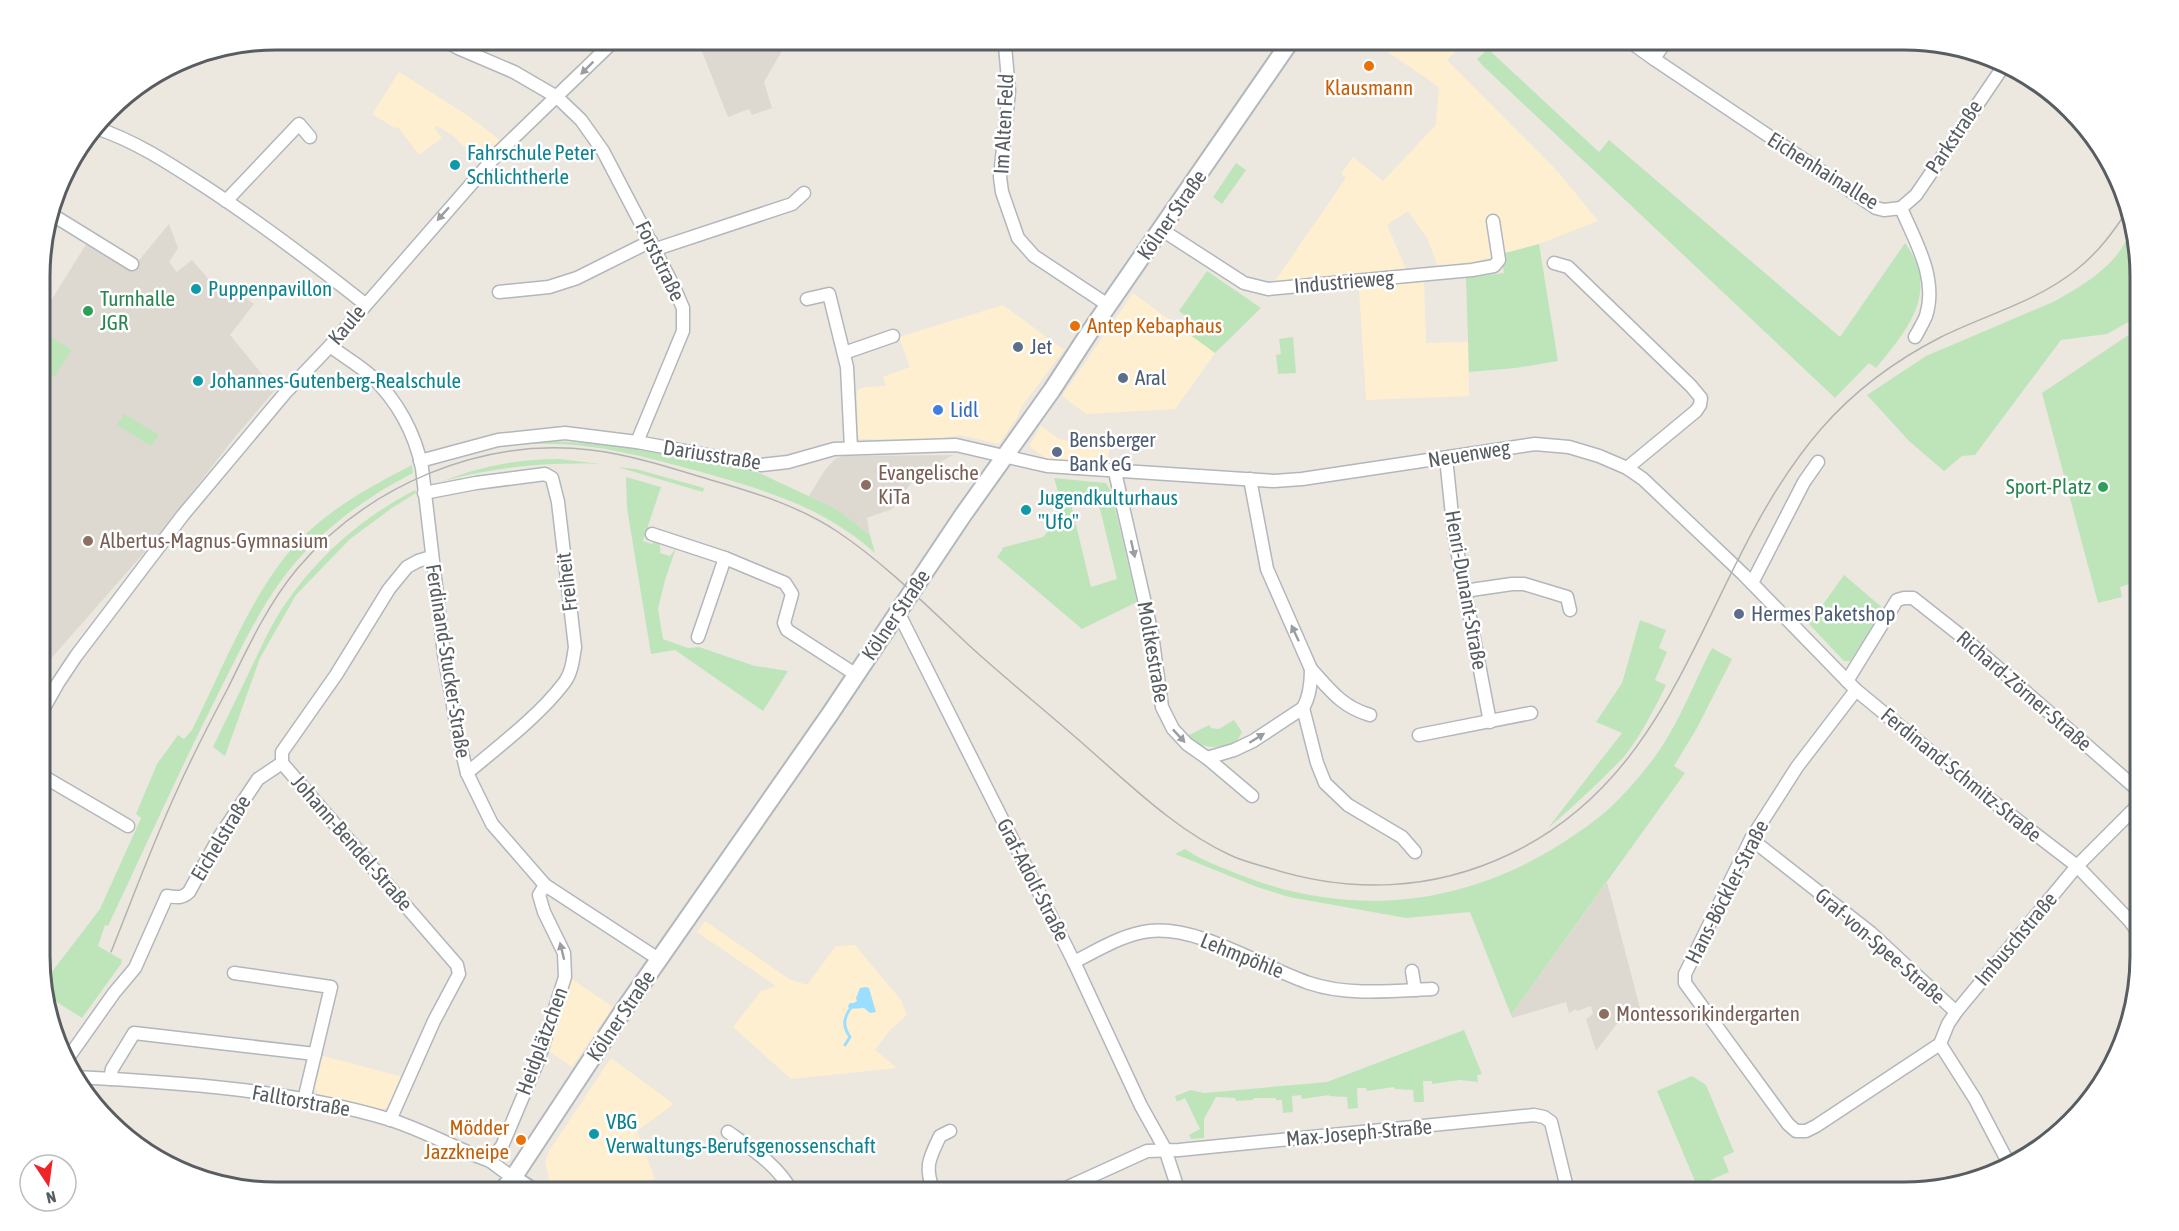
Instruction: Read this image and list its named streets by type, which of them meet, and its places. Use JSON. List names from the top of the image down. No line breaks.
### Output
{"streets":{"main road":["Kölner Straße"],"street":["Im Alten Feld","Parkstraße","Eichenhainallee","Forststraße","Industrieweg","Kaule","Neuenweg","Dariusstraße","Freiheit","Henri-Dunant-Straße","Moltkestraße","Ferdinand-Stucker-Straße","Richard-Zörner-Straße","Ferdinand-Schmitz-Straße","Eichelstraße","Johann-Bendel-Straße","Graf-Adolf-Straße","Hans-Böckler-Straße","Imbuschstraße","Graf-von-Spee-Straße","Lehmpöhle","Heidplätzchen","Falltorstraße","Max-Joseph-Straße"]},"crossings":[["Im Alten Feld","Kölner Straße"],["Parkstraße","Eichenhainallee"],["Kölner Straße","Industrieweg"],["Kölner Straße","Neuenweg"],["Kölner Straße","Dariusstraße"],["Kölner Straße","Ferdinand-Stucker-Straße"],["Kölner Straße","Graf-Adolf-Straße"],["Kölner Straße","Falltorstraße"],["Forststraße","Kaule"],["Forststraße","Dariusstraße"],["Kaule","Ferdinand-Stucker-Straße"],["Neuenweg","Dariusstraße"],["Neuenweg","Henri-Dunant-Straße"],["Neuenweg","Moltkestraße"],["Neuenweg","Ferdinand-Schmitz-Straße"],["Neuenweg","Hans-Böckler-Straße"],["Dariusstraße","Ferdinand-Stucker-Straße"],["Freiheit","Ferdinand-Stucker-Straße"],["Ferdinand-Stucker-Straße","Johann-Bendel-Straße"],["Ferdinand-Stucker-Straße","Heidplätzchen"],["Richard-Zörner-Straße","Hans-Böckler-Straße"],["Ferdinand-Schmitz-Straße","Hans-Böckler-Straße"],["Ferdinand-Schmitz-Straße","Imbuschstraße"],["Eichelstraße","Johann-Bendel-Straße"],["Johann-Bendel-Straße","Falltorstraße"],["Graf-Adolf-Straße","Lehmpöhle"],["Graf-Adolf-Straße","Max-Joseph-Straße"],["Hans-Böckler-Straße","Graf-von-Spee-Straße"],["Imbuschstraße","Graf-von-Spee-Straße"],["Heidplätzchen","Falltorstraße"]],"one_way":["Kaule","Moltkestraße","Heidplätzchen"],"places":["Klausmann","Fahrschule Peter Schlichtherle","Puppenpavillon","Turnhalle JGR","Antep Kebaphaus","Jet","Aral","Johannes-Gutenberg-Realschule","Lidl","Bensberger Bank eG","Evangelische KiTa","Sport-Platz","Jugendkulturhaus \"Ufo\"","Albertus-Magnus-Gymnasium","Hermes Paketshop","Montessorikindergarten","VBG Verwaltungs-Berufsgenossenschaft","Mödder Jazzkneipe"],"north":"bottom"}
